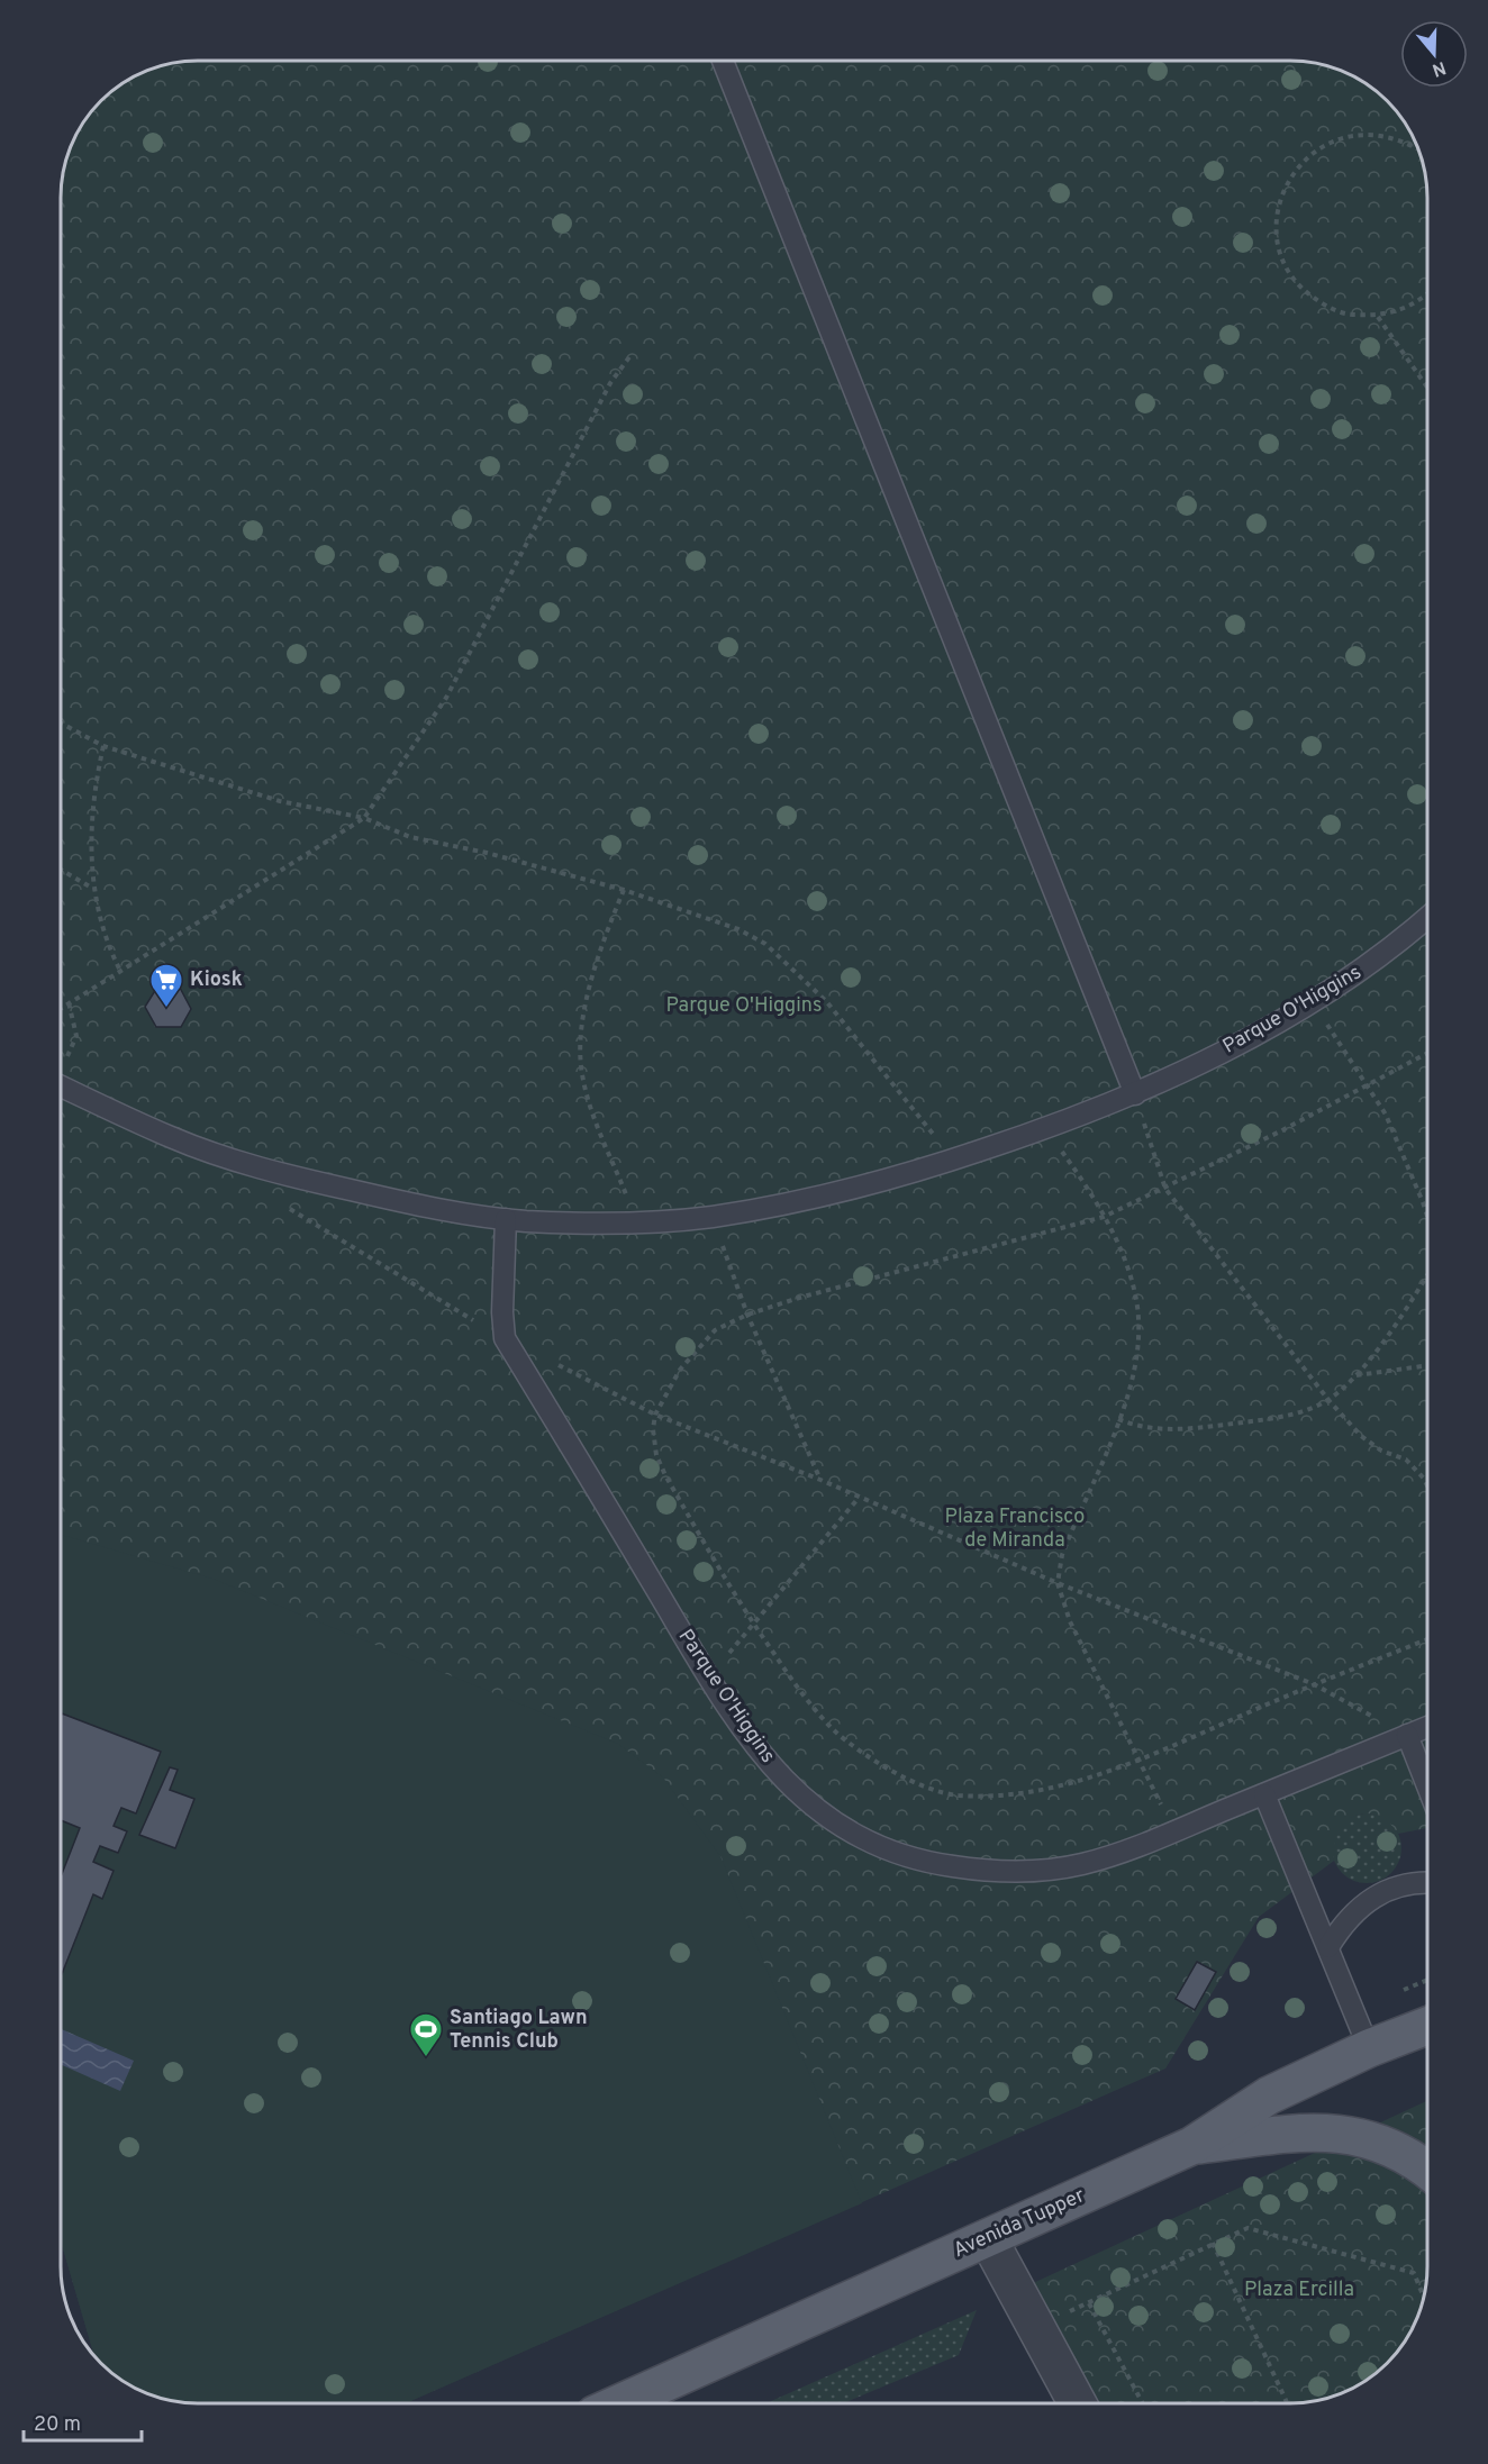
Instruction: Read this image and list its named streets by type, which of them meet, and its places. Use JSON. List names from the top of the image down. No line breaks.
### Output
{"streets":{"main road":["Avenida Tupper"],"lane":["Parque O'Higgins"]},"parks":["Parque O'Higgins","Plaza Francisco de Miranda","Plaza Ercilla"],"places":{"supermarket":["Kiosk"],"sports":["Santiago Lawn Tennis Club"]},"scale_bar":"20 m","north":"bottom"}
